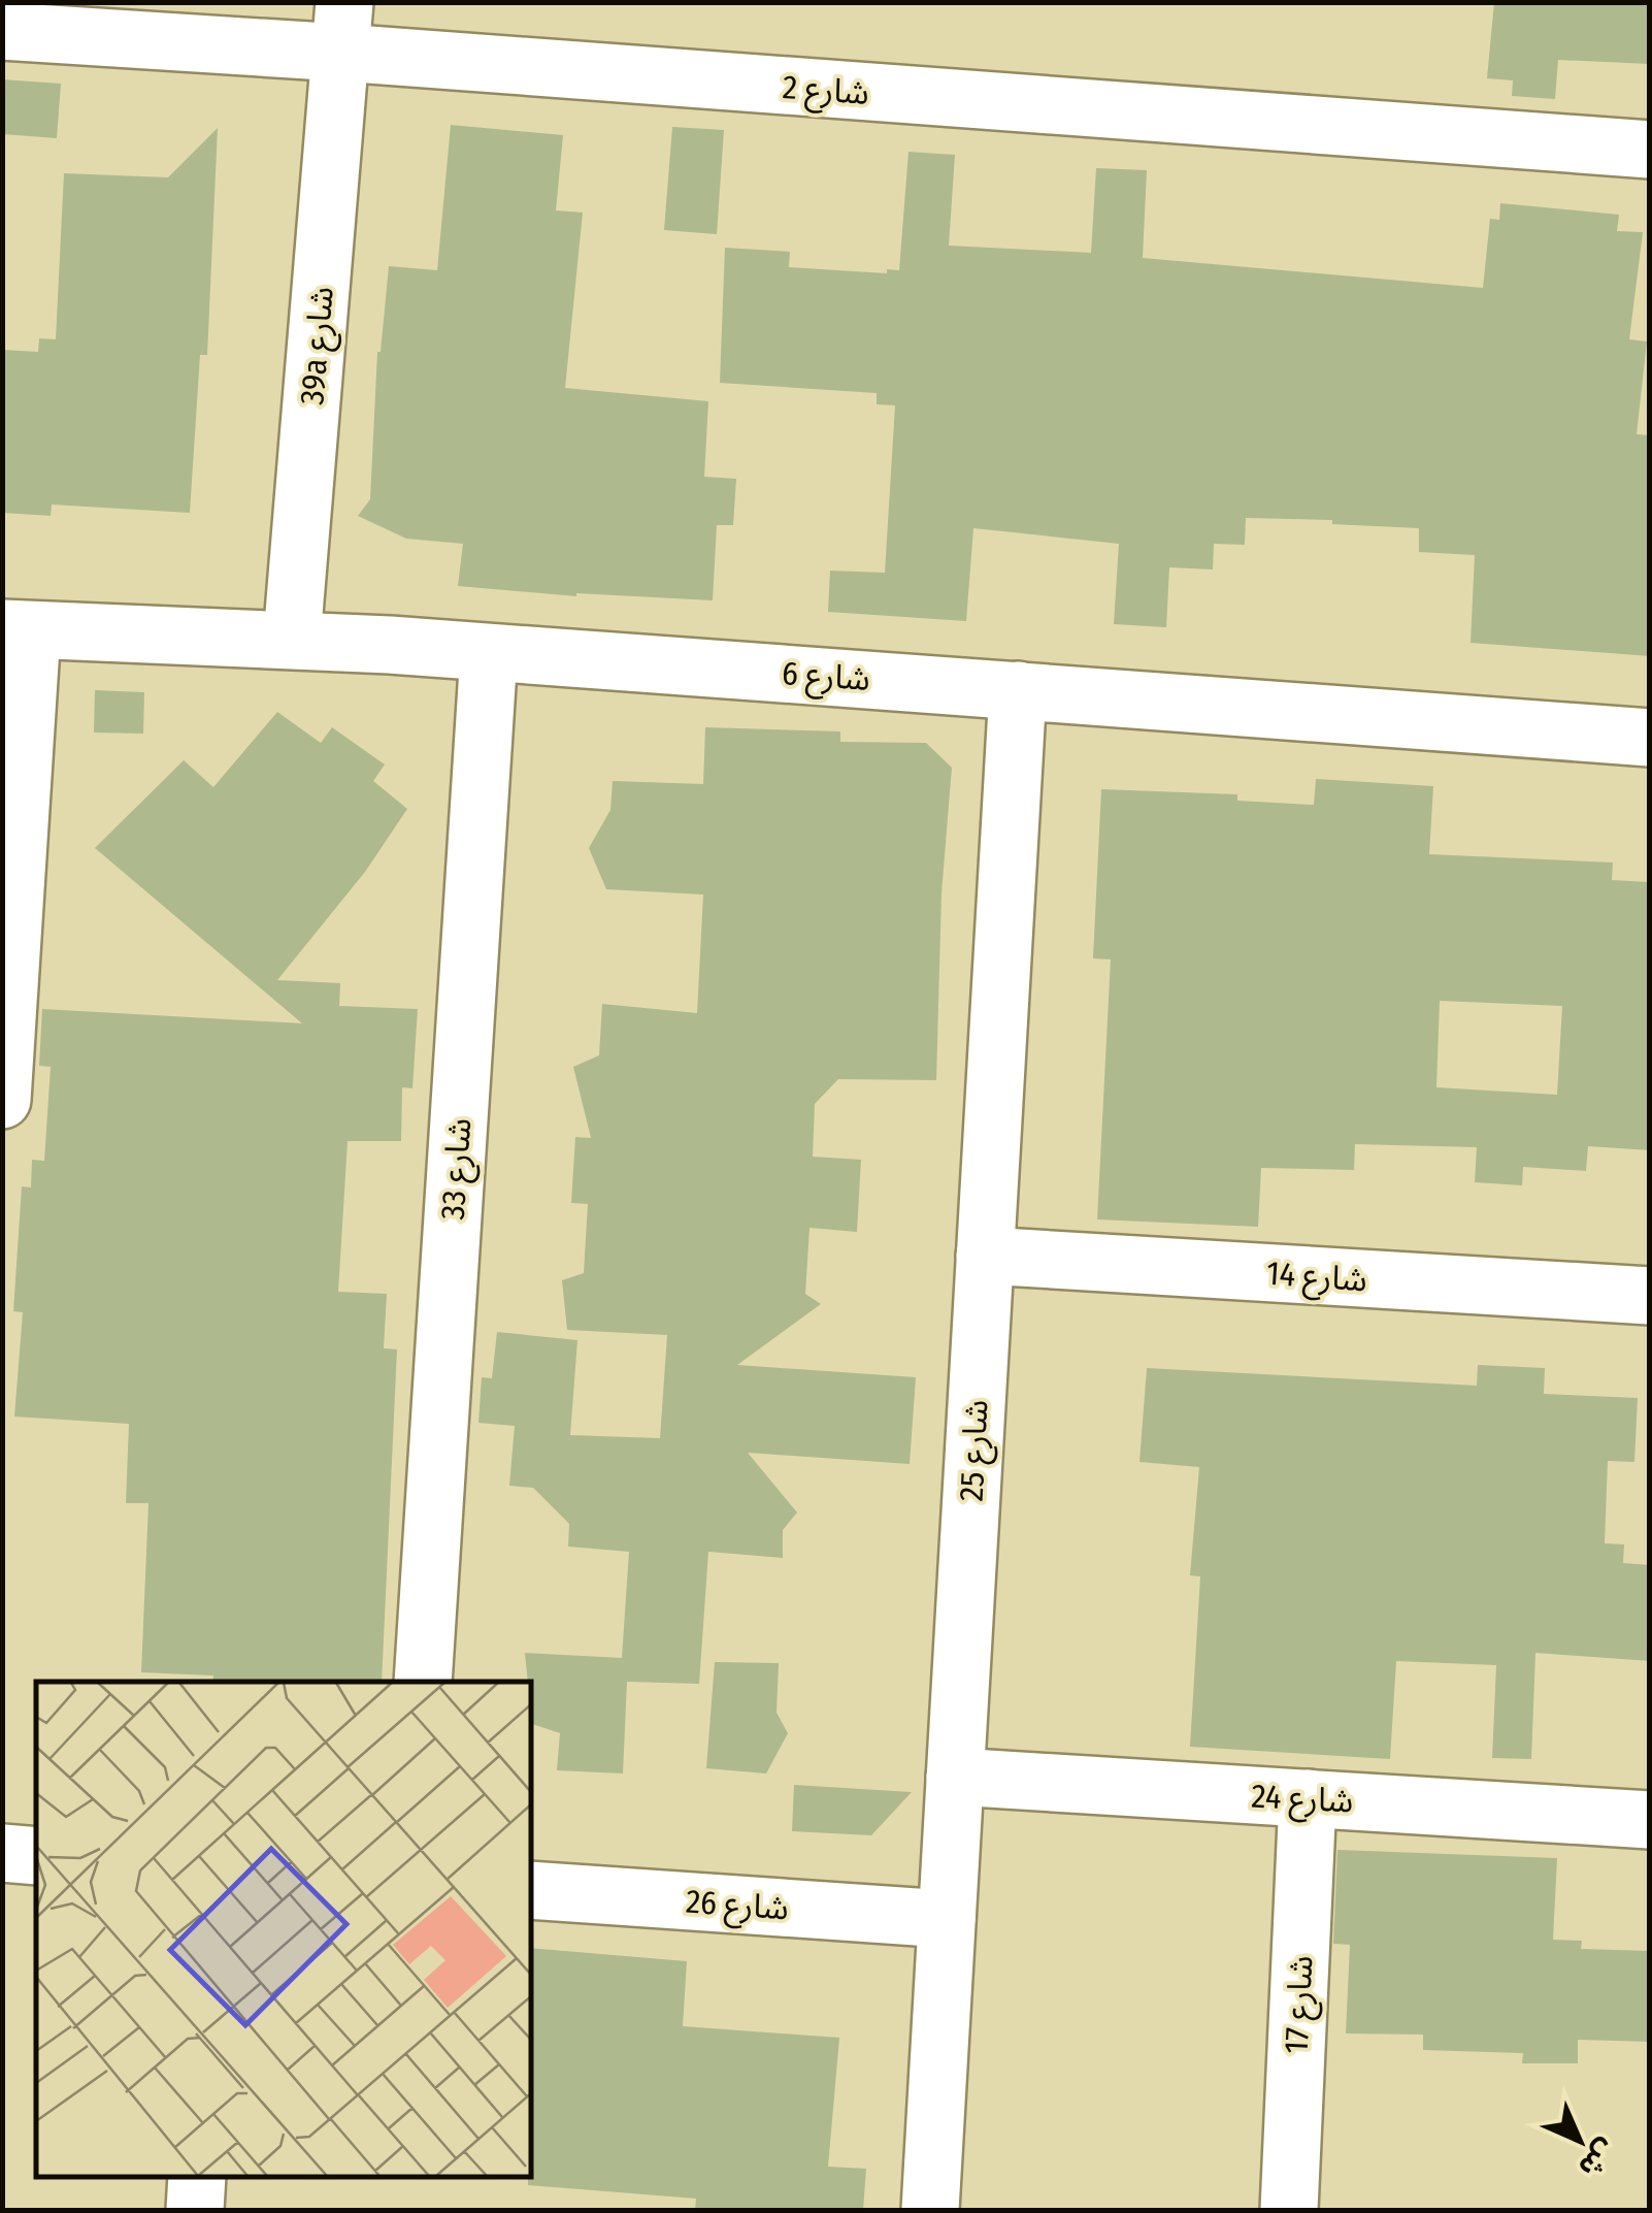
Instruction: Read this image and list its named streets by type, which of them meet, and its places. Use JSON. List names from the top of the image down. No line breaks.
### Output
{"streets":{"street":["شارع 2","39a شارع","شارع 6","شارع 33","شارع 14","شارع 25","شارع 24","شارع 26","شارع 17"]},"crossings":[["شارع 2","39a شارع"],["39a شارع","شارع 6"],["شارع 6","شارع 33"],["شارع 6","شارع 25"],["شارع 14","شارع 25"],["شارع 25","شارع 24"],["شارع 25","شارع 26"],["شارع 24","شارع 17"]],"north":"bottom right"}
